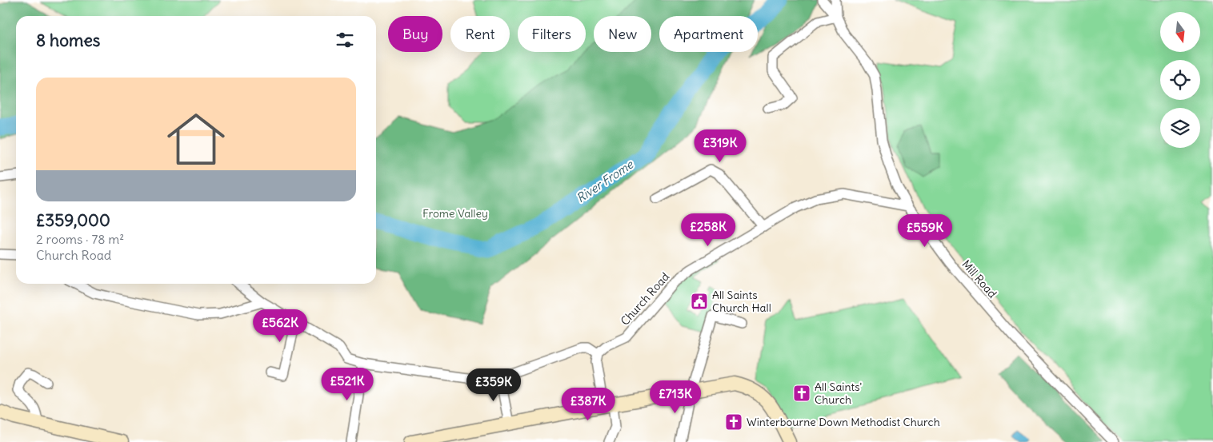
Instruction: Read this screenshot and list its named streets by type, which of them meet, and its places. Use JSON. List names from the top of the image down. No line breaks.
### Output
{"streets":{"street":["Mill Road","Church Road"]},"crossings":[["Mill Road","Church Road"]],"water":["River Frome"],"parks":["Frome Valley"],"places":{"public building":["All Saints Church Hall"],"church":["All Saints' Church","Winterbourne Down Methodist Church"]},"north":"bottom","page":{"chip":["Buy","Rent","Filters","New","Apartment"],"heading":"8 homes","list":[{"name":"£359,000","note":"2 rooms · 78 m² · Church Road"}],"price":["£319K","£258K","£559K","£562K","£521K","£359K","£713K","£387K"]}}
